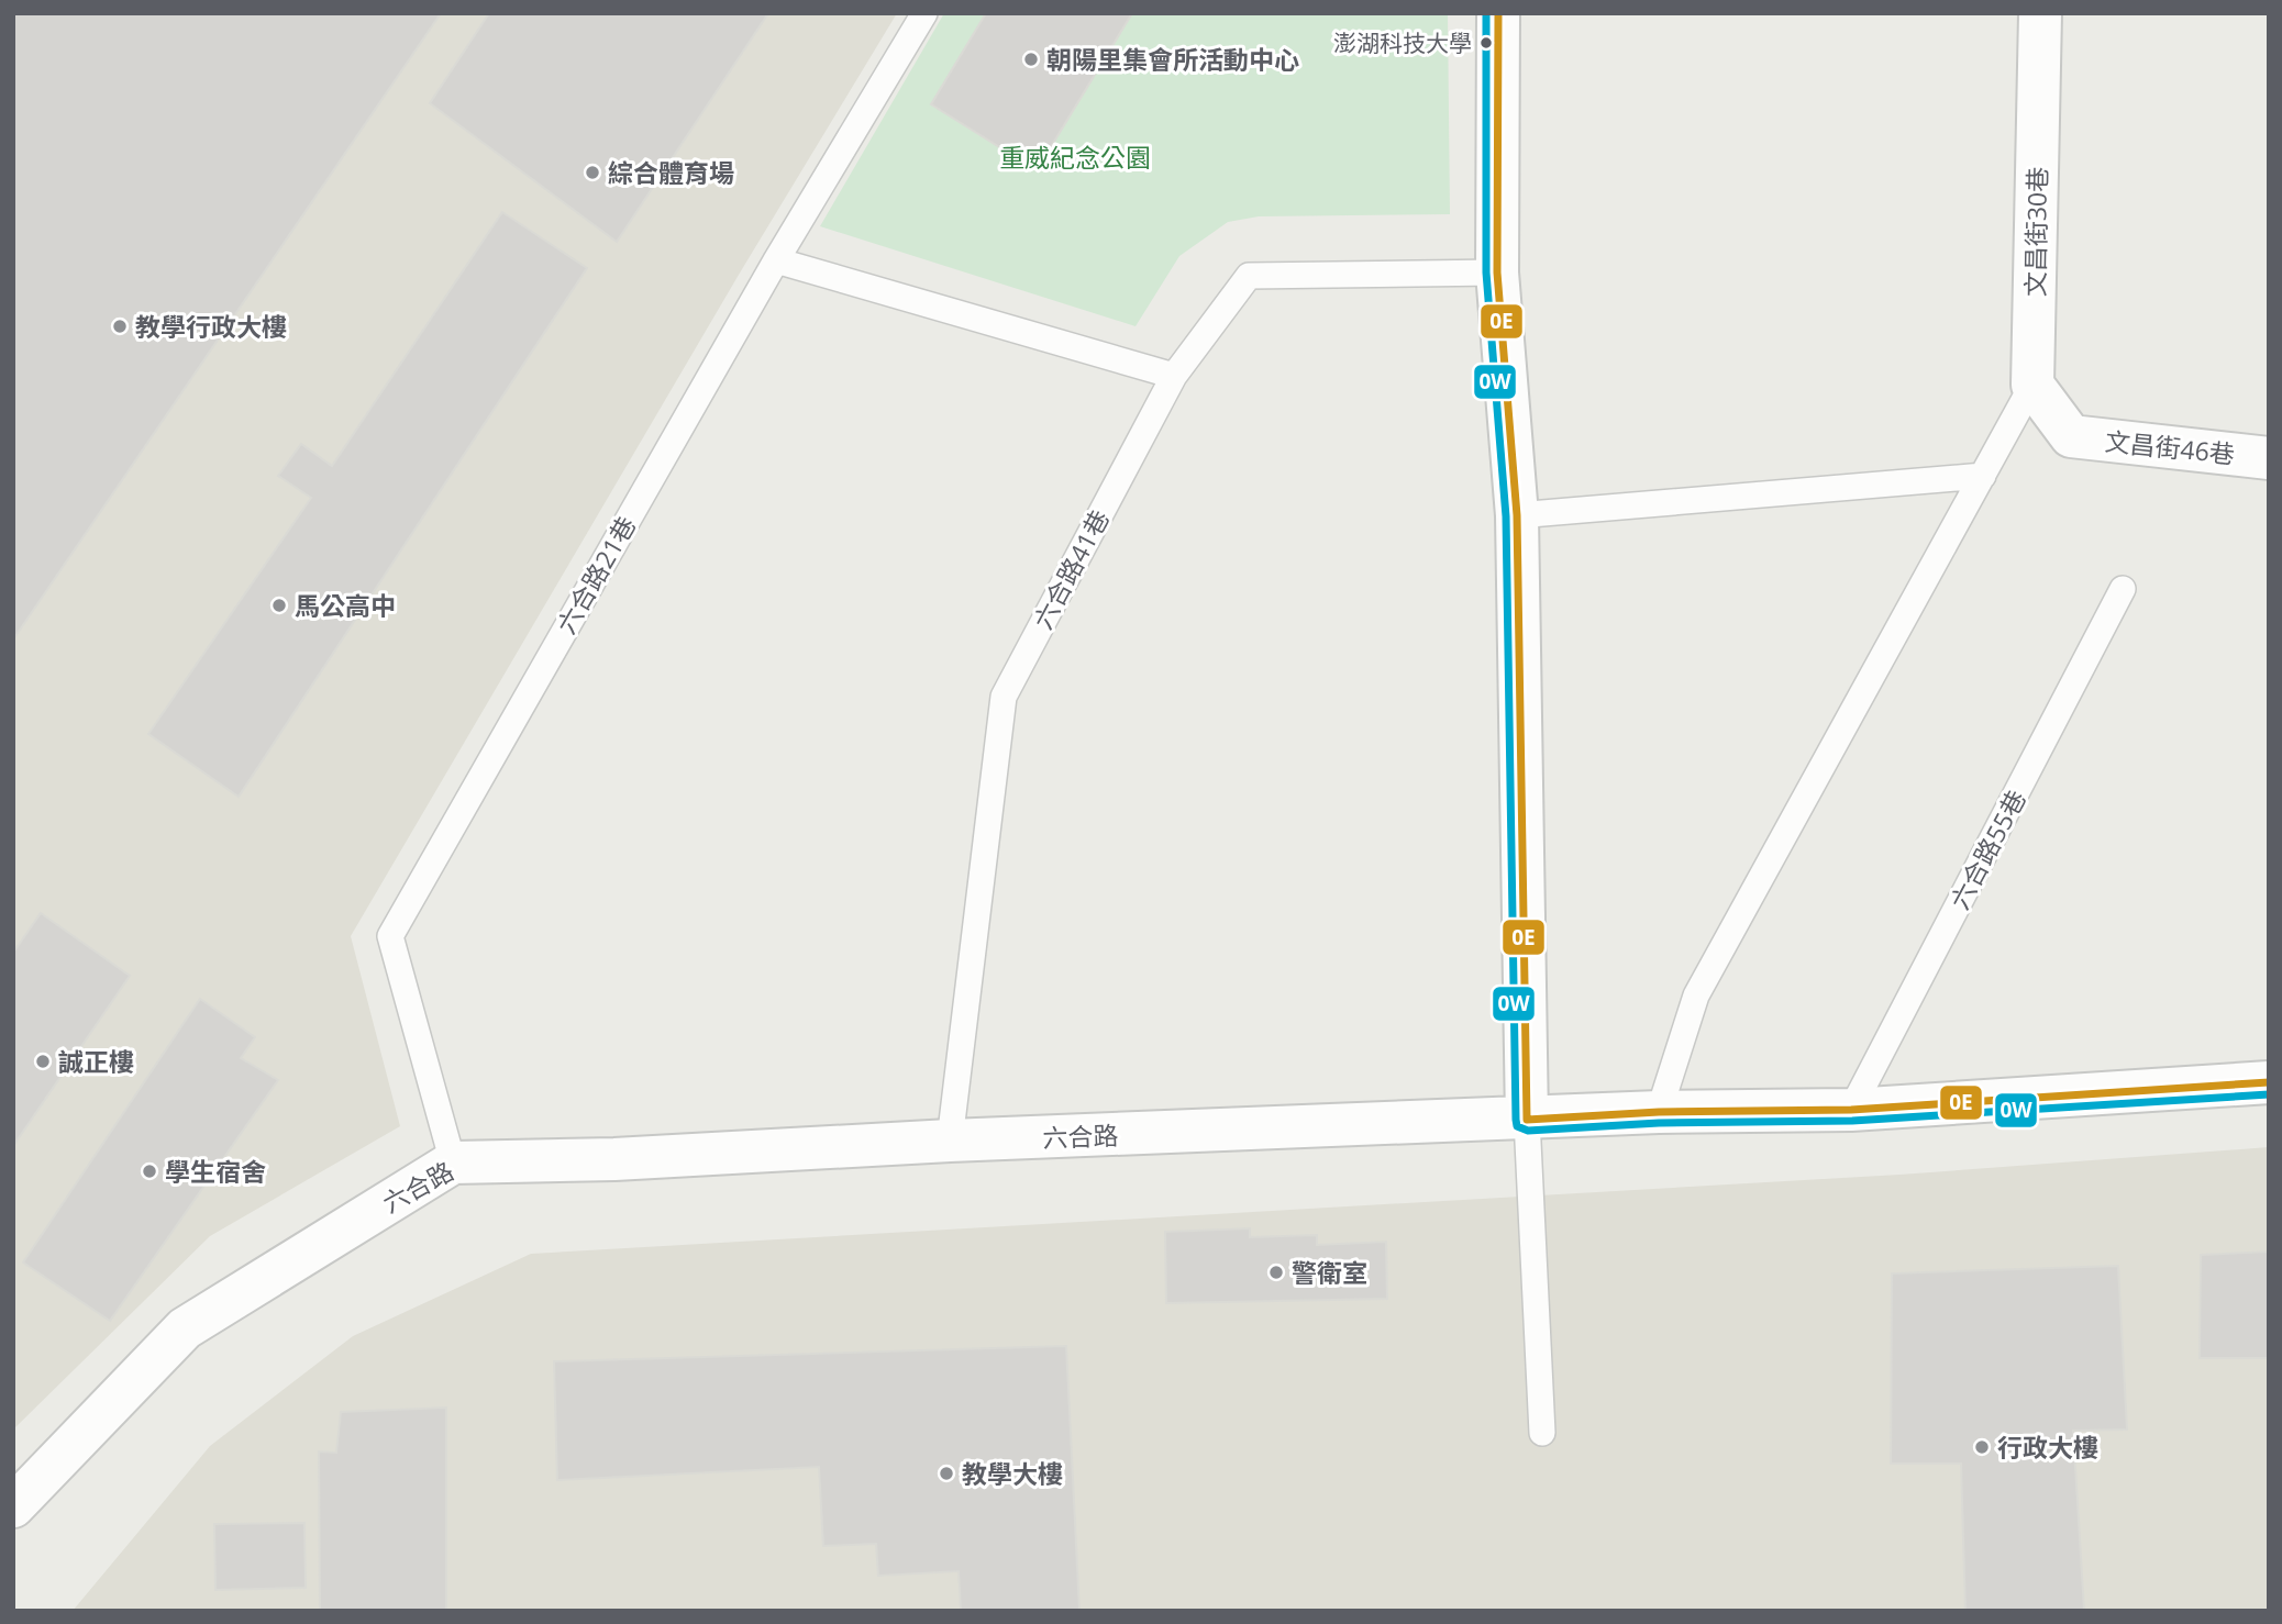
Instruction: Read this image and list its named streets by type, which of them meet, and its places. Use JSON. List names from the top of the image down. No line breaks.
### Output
{"streets":{"street":["文昌街30巷","文昌街46巷","六合路"],"lane":["六合路41巷","六合路21巷","六合路55巷"]},"crossings":[["文昌街30巷","文昌街46巷"],["六合路41巷","六合路"],["六合路21巷","六合路"],["六合路55巷","六合路"]],"parks":["重威紀念公園"],"places":["澎湖科技大學","朝陽里集會所活動中心","綜合體育場","教學行政大樓","馬公高中","誠正樓","學生宿舍","警衛室","行政大樓","教學大樓"],"lines":["transit line 0E","transit line 0W"]}
